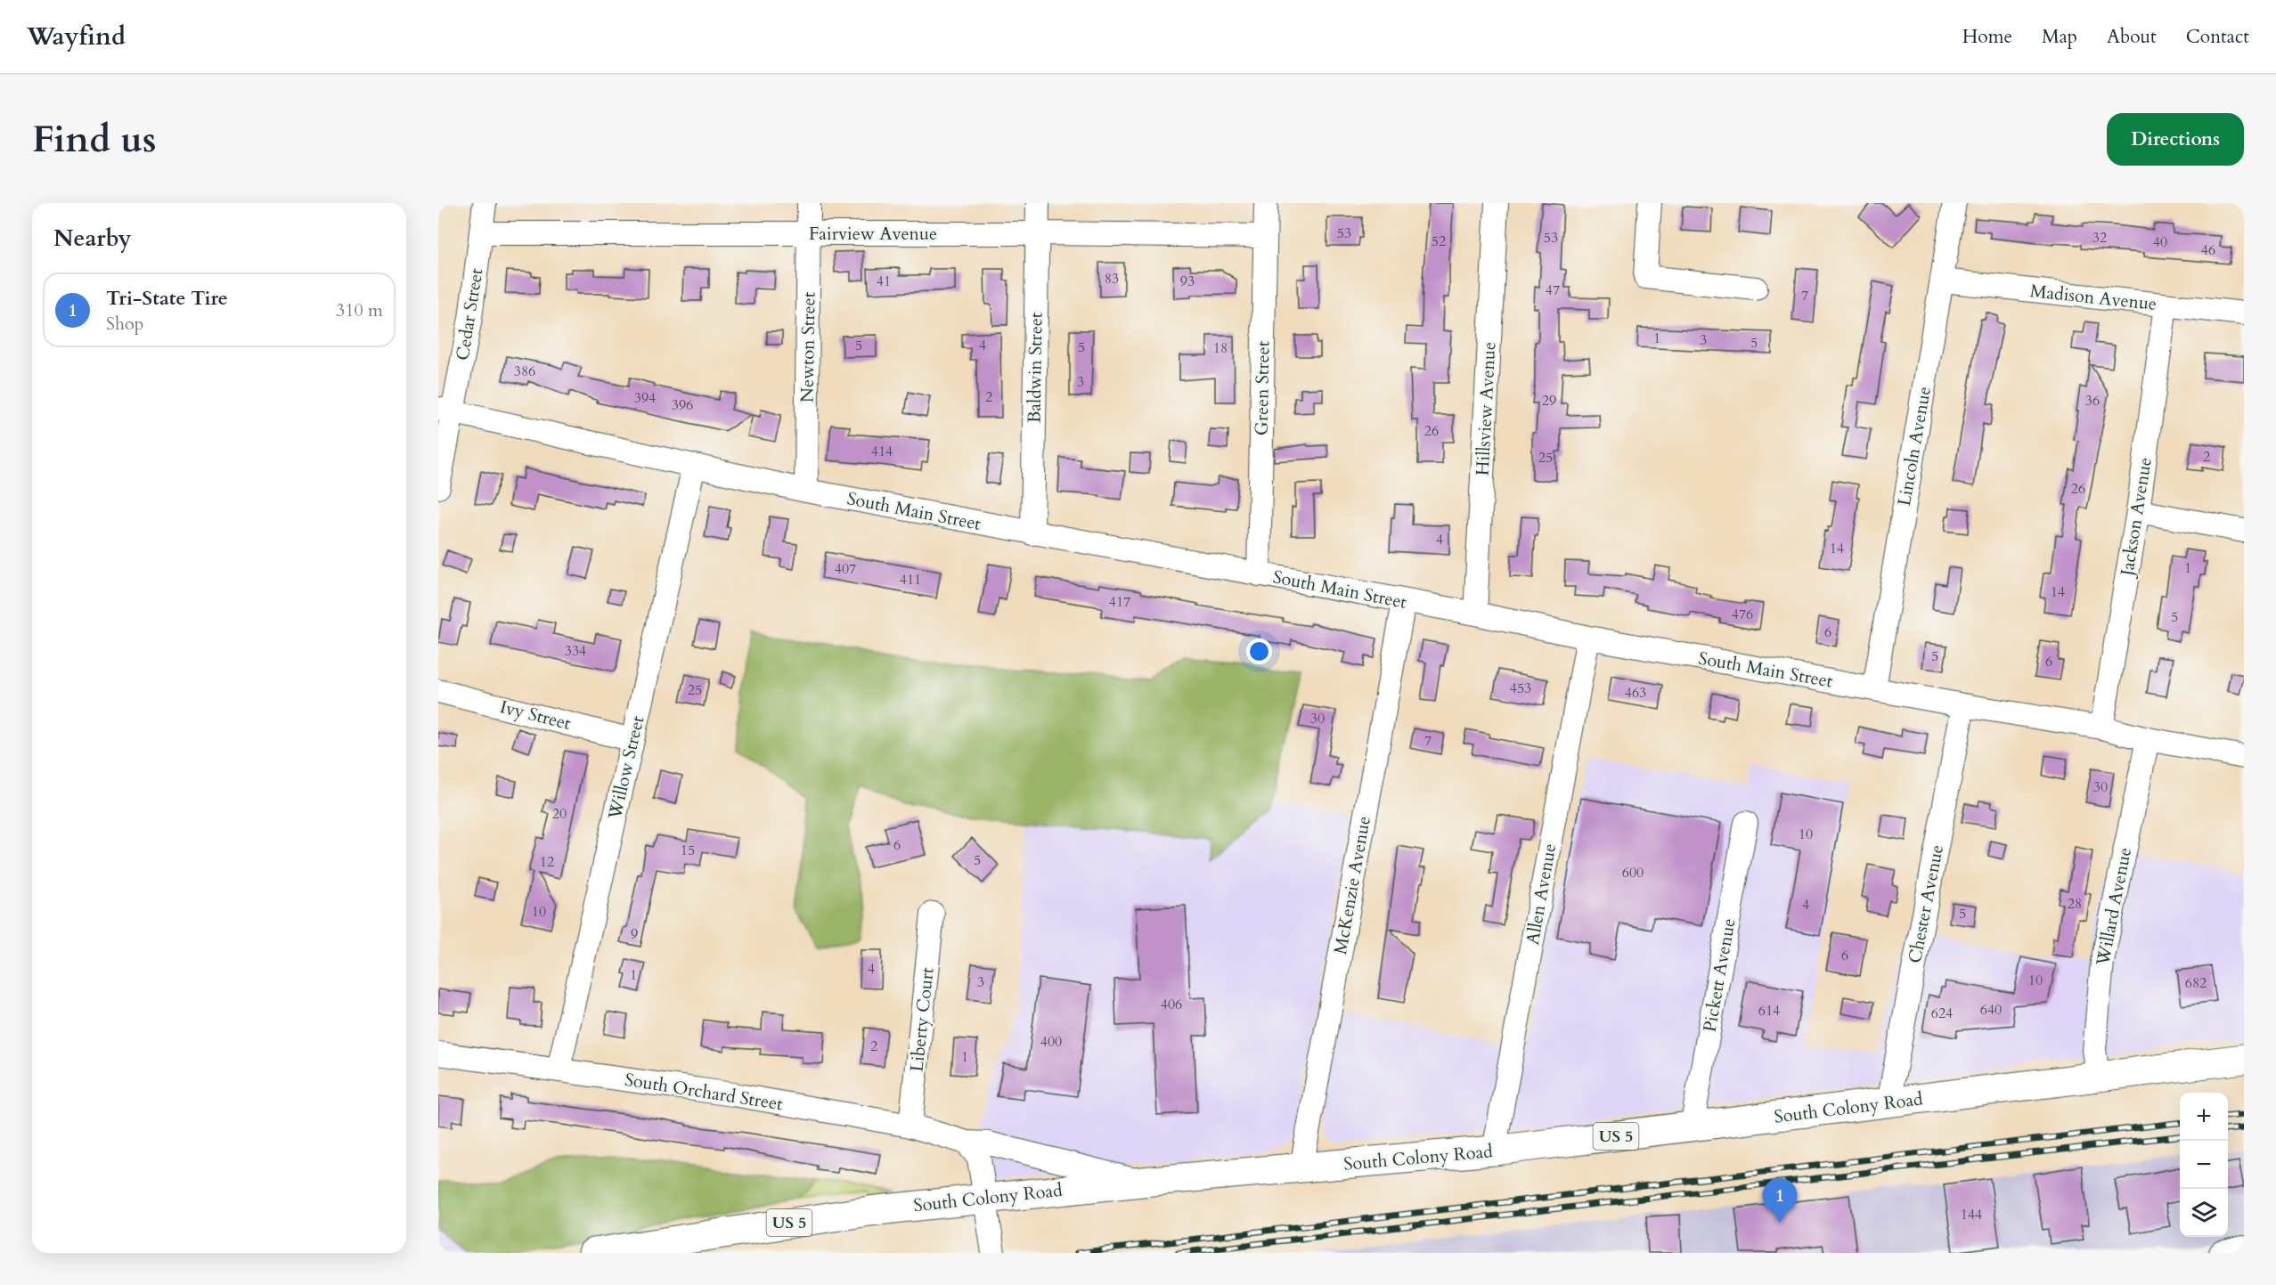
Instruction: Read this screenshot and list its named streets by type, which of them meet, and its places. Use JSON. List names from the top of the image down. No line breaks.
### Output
{"streets":{"main road":["South Colony Road","US 5"],"street":["Fairview Avenue","Madison Avenue","Cedar Street","Newton Street","Baldwin Street","Green Street","Hillsview Avenue","Lincoln Avenue","South Main Street","Jackson Avenue","Ivy Street","Willow Street","McKenzie Avenue","Allen Avenue","Chester Avenue","Willard Avenue","Pickett Avenue","Liberty Court","South Orchard Street"]},"crossings":[["Fairview Avenue","Cedar Street"],["Fairview Avenue","Newton Street"],["Fairview Avenue","Baldwin Street"],["Fairview Avenue","Green Street"],["Madison Avenue","Lincoln Avenue"],["Madison Avenue","Jackson Avenue"],["Cedar Street","South Main Street"],["Newton Street","South Main Street"],["Baldwin Street","South Main Street"],["Green Street","South Main Street"],["Hillsview Avenue","South Main Street"],["Lincoln Avenue","South Main Street"],["South Main Street","Jackson Avenue"],["South Main Street","Willow Street"],["South Main Street","McKenzie Avenue"],["South Main Street","Allen Avenue"],["South Main Street","Chester Avenue"],["South Main Street","Willard Avenue"],["Ivy Street","Willow Street"],["Willow Street","South Orchard Street"],["McKenzie Avenue","South Colony Road"],["Allen Avenue","South Colony Road"],["Chester Avenue","South Colony Road"],["Willard Avenue","South Colony Road"],["Pickett Avenue","South Colony Road"],["Liberty Court","South Orchard Street"],["South Orchard Street","South Colony Road"]],"house_numbers":["53","53","32","52","40","46","83","41","93","47","7","1","3","5","5","4","5","18","386","3","2","394","29","36","396","26","414","2","25","26","4","14","1","407","411","14","417","476","5","6","334","5","6","453","25","463","30","7","30","20","10","6","15","5","12","600","28","4","10","5","9","6","4","1","10","3","682","406","640","614","624","400","2","1","144"],"page":{"header":"Wayfind","nav":["Home","Map","About","Contact"],"buttons":"Directions","title":"Find us","heading":"Nearby","list":[{"mark":"1","name":"Tri-State Tire","note":"Shop","value":"310 m"}],"map_buttons":["+","−"],"pins":"1"}}
